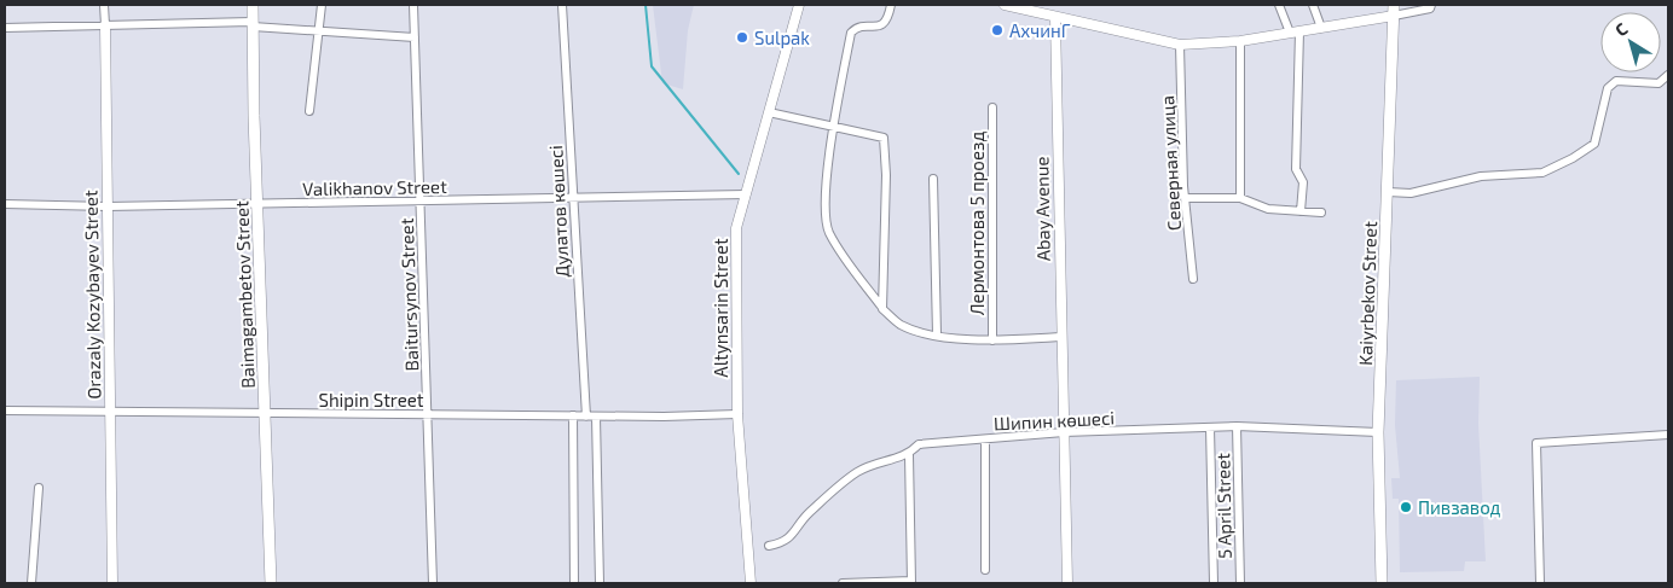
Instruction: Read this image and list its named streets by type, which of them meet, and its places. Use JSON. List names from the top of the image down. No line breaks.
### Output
{"streets":{"main road":["Kaiyrbekov Street","Baimagambetov Street"],"street":["Северная улица","Valikhanov Street","Abay Avenue","Дулатов көшесі","Лермонтова 5 проезд","Orazaly Kozybayev Street","Baitursynov Street","Altynsarin Street","Shipin Street","Шипин көшесі","5 April Street"]},"crossings":[["Valikhanov Street","Дулатов көшесі"],["Valikhanov Street","Orazaly Kozybayev Street"],["Valikhanov Street","Baimagambetov Street"],["Valikhanov Street","Baitursynov Street"],["Valikhanov Street","Altynsarin Street"],["Abay Avenue","Шипин көшесі"],["Дулатов көшесі","Shipin Street"],["Kaiyrbekov Street","Шипин көшесі"],["Orazaly Kozybayev Street","Shipin Street"],["Baimagambetov Street","Shipin Street"],["Baitursynov Street","Shipin Street"],["Altynsarin Street","Shipin Street"],["Шипин көшесі","5 April Street"]],"places":["АхчинГ","Sulpak","Пивзавод"],"north":"top left"}
